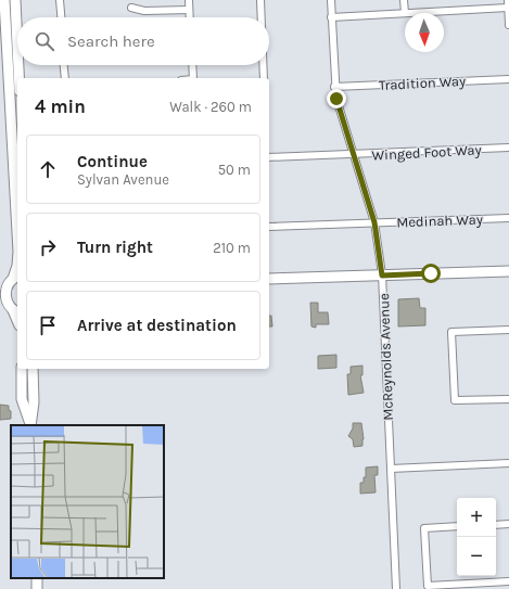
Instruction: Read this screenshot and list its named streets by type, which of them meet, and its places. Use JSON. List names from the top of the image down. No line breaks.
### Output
{"streets":{"street":["Tradition Way","Winged Foot Way","Medinah Way","McReynolds Avenue"]},"crossings":[["Tradition Way","McReynolds Avenue"],["Winged Foot Way","McReynolds Avenue"],["Medinah Way","McReynolds Avenue"]],"north":"bottom","page":{"search":"Search here","heading":["4 min","Walk · 260 m"],"list":[["Continue","Sylvan Avenue","50 m"],["Turn right","210 m"],"Arrive at destination"],"map_buttons":["+","−"]}}
